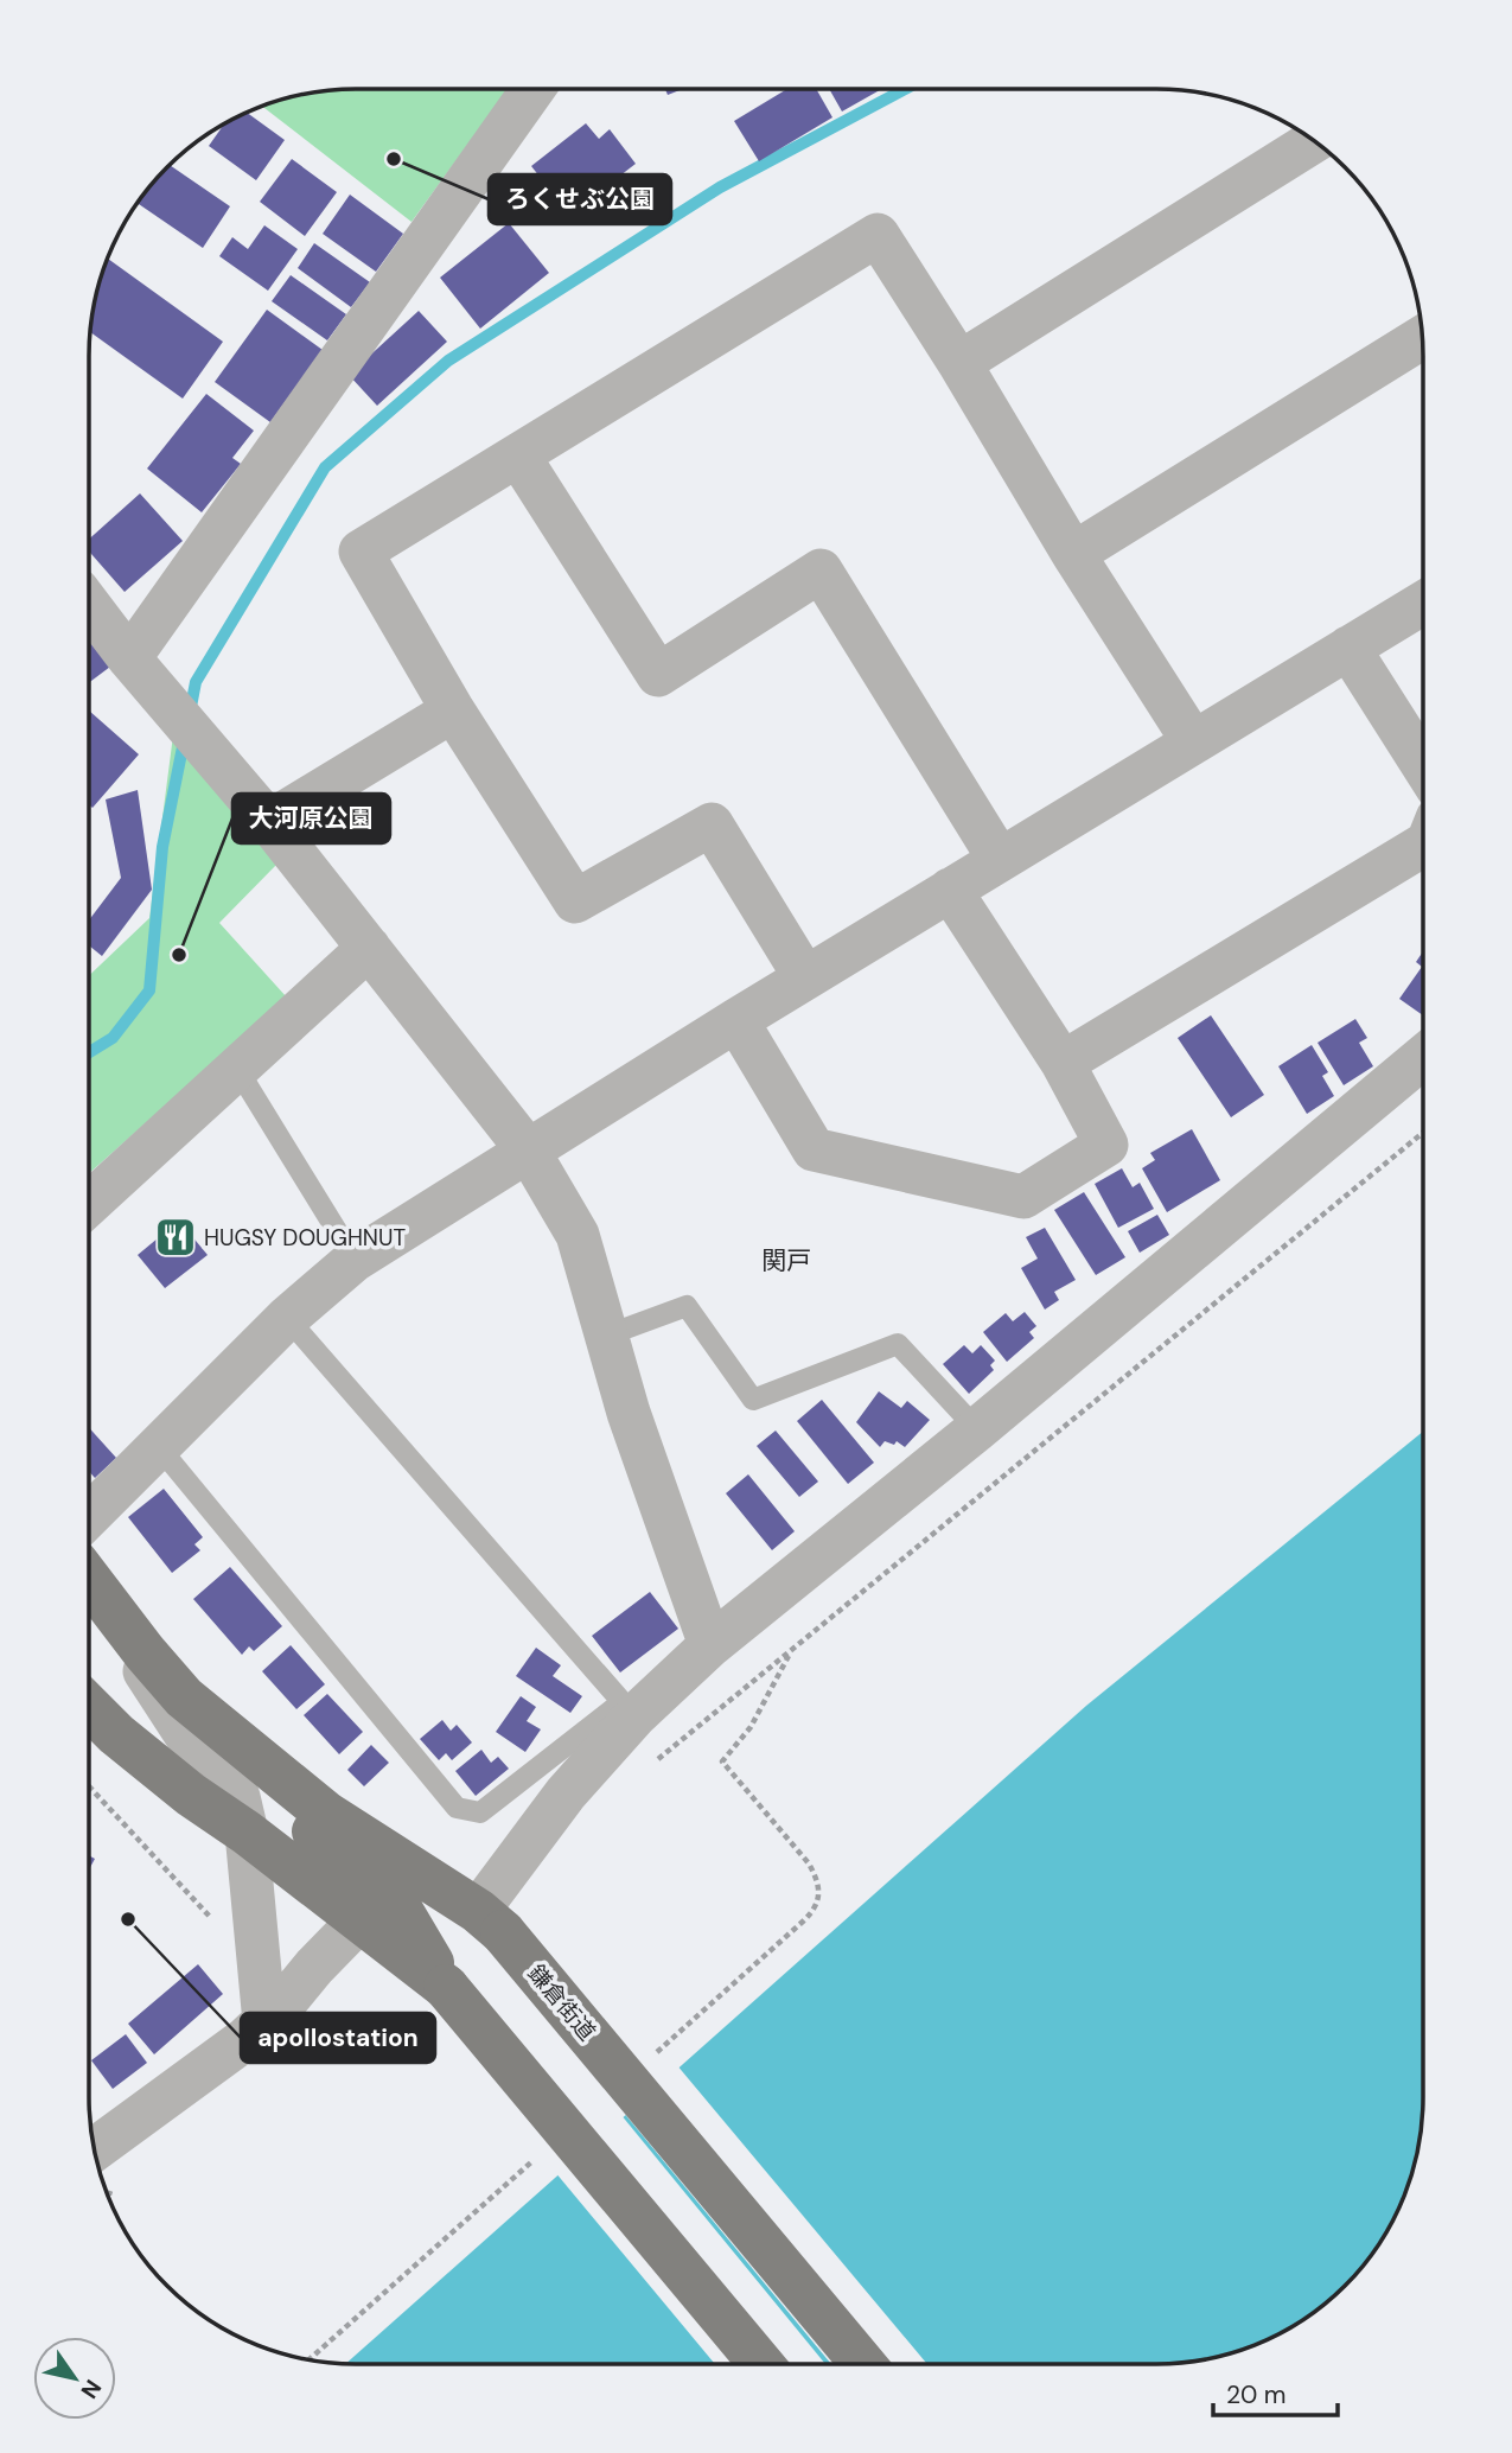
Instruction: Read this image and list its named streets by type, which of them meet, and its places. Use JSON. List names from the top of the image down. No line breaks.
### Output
{"streets":{"main road":["鎌倉街道"]},"districts":["関戸"],"places":{"other":["ろくせぶ公園","大河原公園","apollostation"],"restaurant":["HUGSY DOUGHNUT"]},"scale_bar":"20 m","north":"bottom right"}
